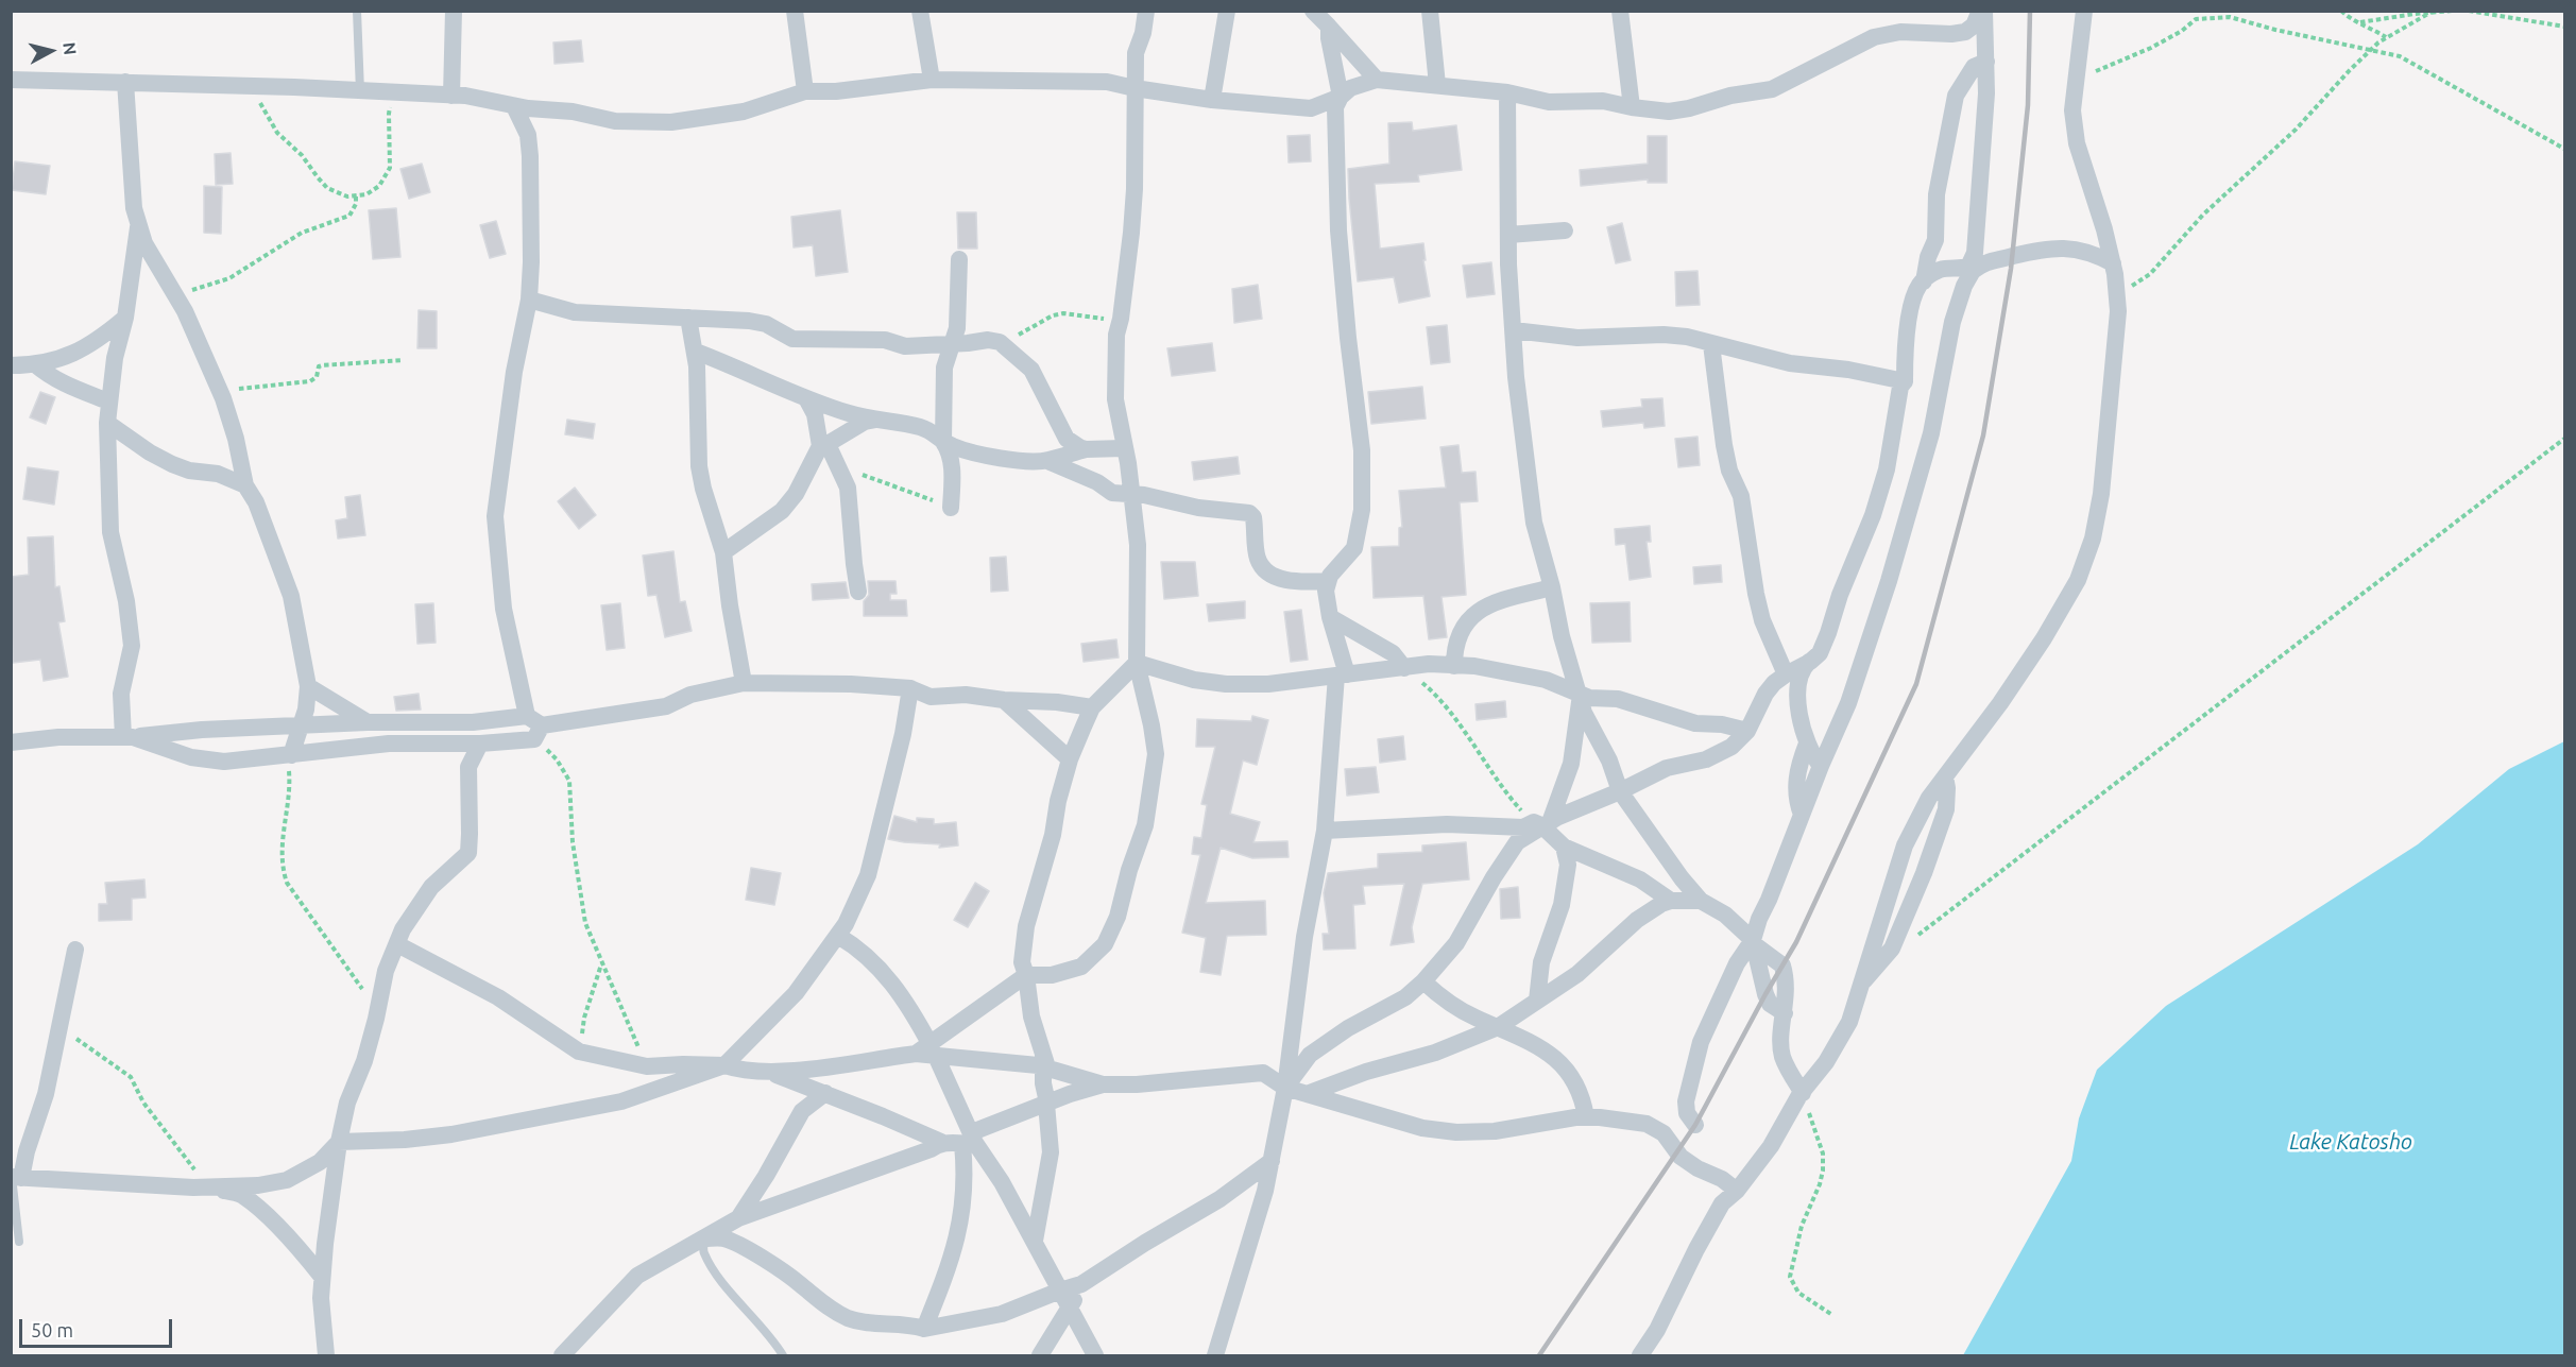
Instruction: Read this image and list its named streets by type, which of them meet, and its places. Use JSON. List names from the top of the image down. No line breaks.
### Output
{"water":["Lake Katosho"],"scale_bar":"50 m","north":"right"}
